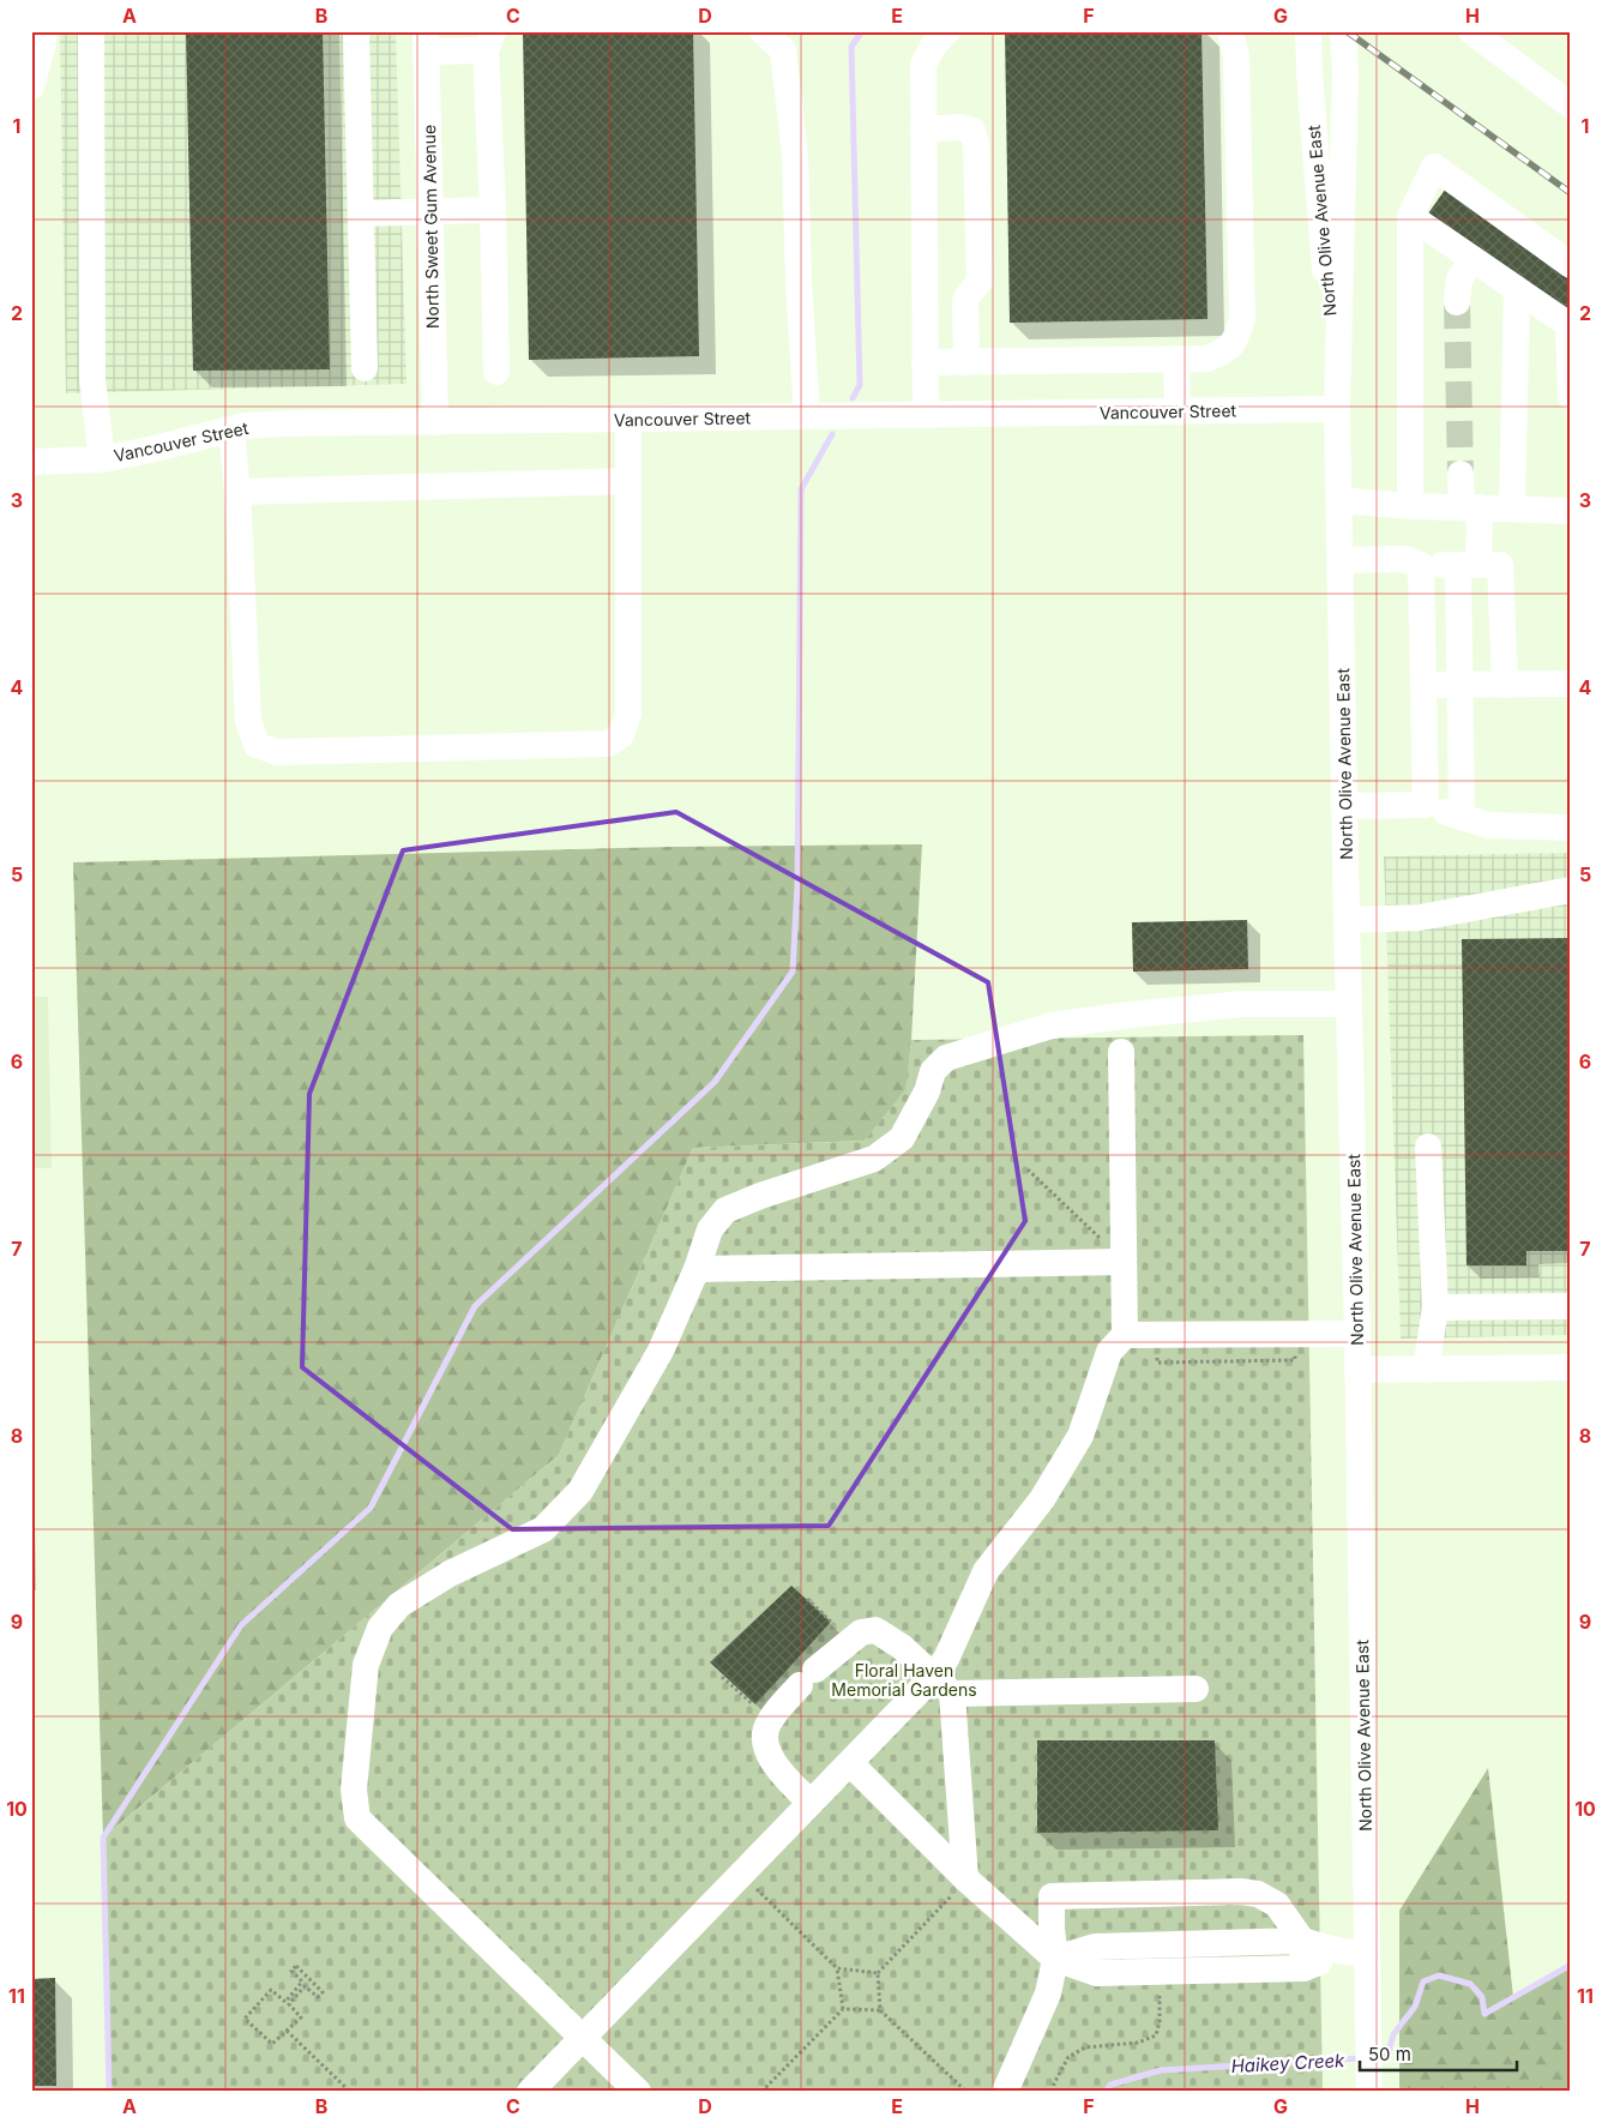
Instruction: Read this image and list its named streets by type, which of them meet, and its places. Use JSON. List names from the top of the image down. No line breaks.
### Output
{"streets":{"street":["North Olive Avenue East","North Sweet Gum Avenue","Vancouver Street"]},"crossings":[["North Olive Avenue East","Vancouver Street"],["North Sweet Gum Avenue","Vancouver Street"]],"water":["Haikey Creek"],"parks":["Floral Haven Memorial Gardens"],"scale_bar":"50 m","grid":{"columns":["A","B","C","D","E","F","G","H"],"rows":["1","2","3","4","5","6","7","8","9","10","11"]}}
